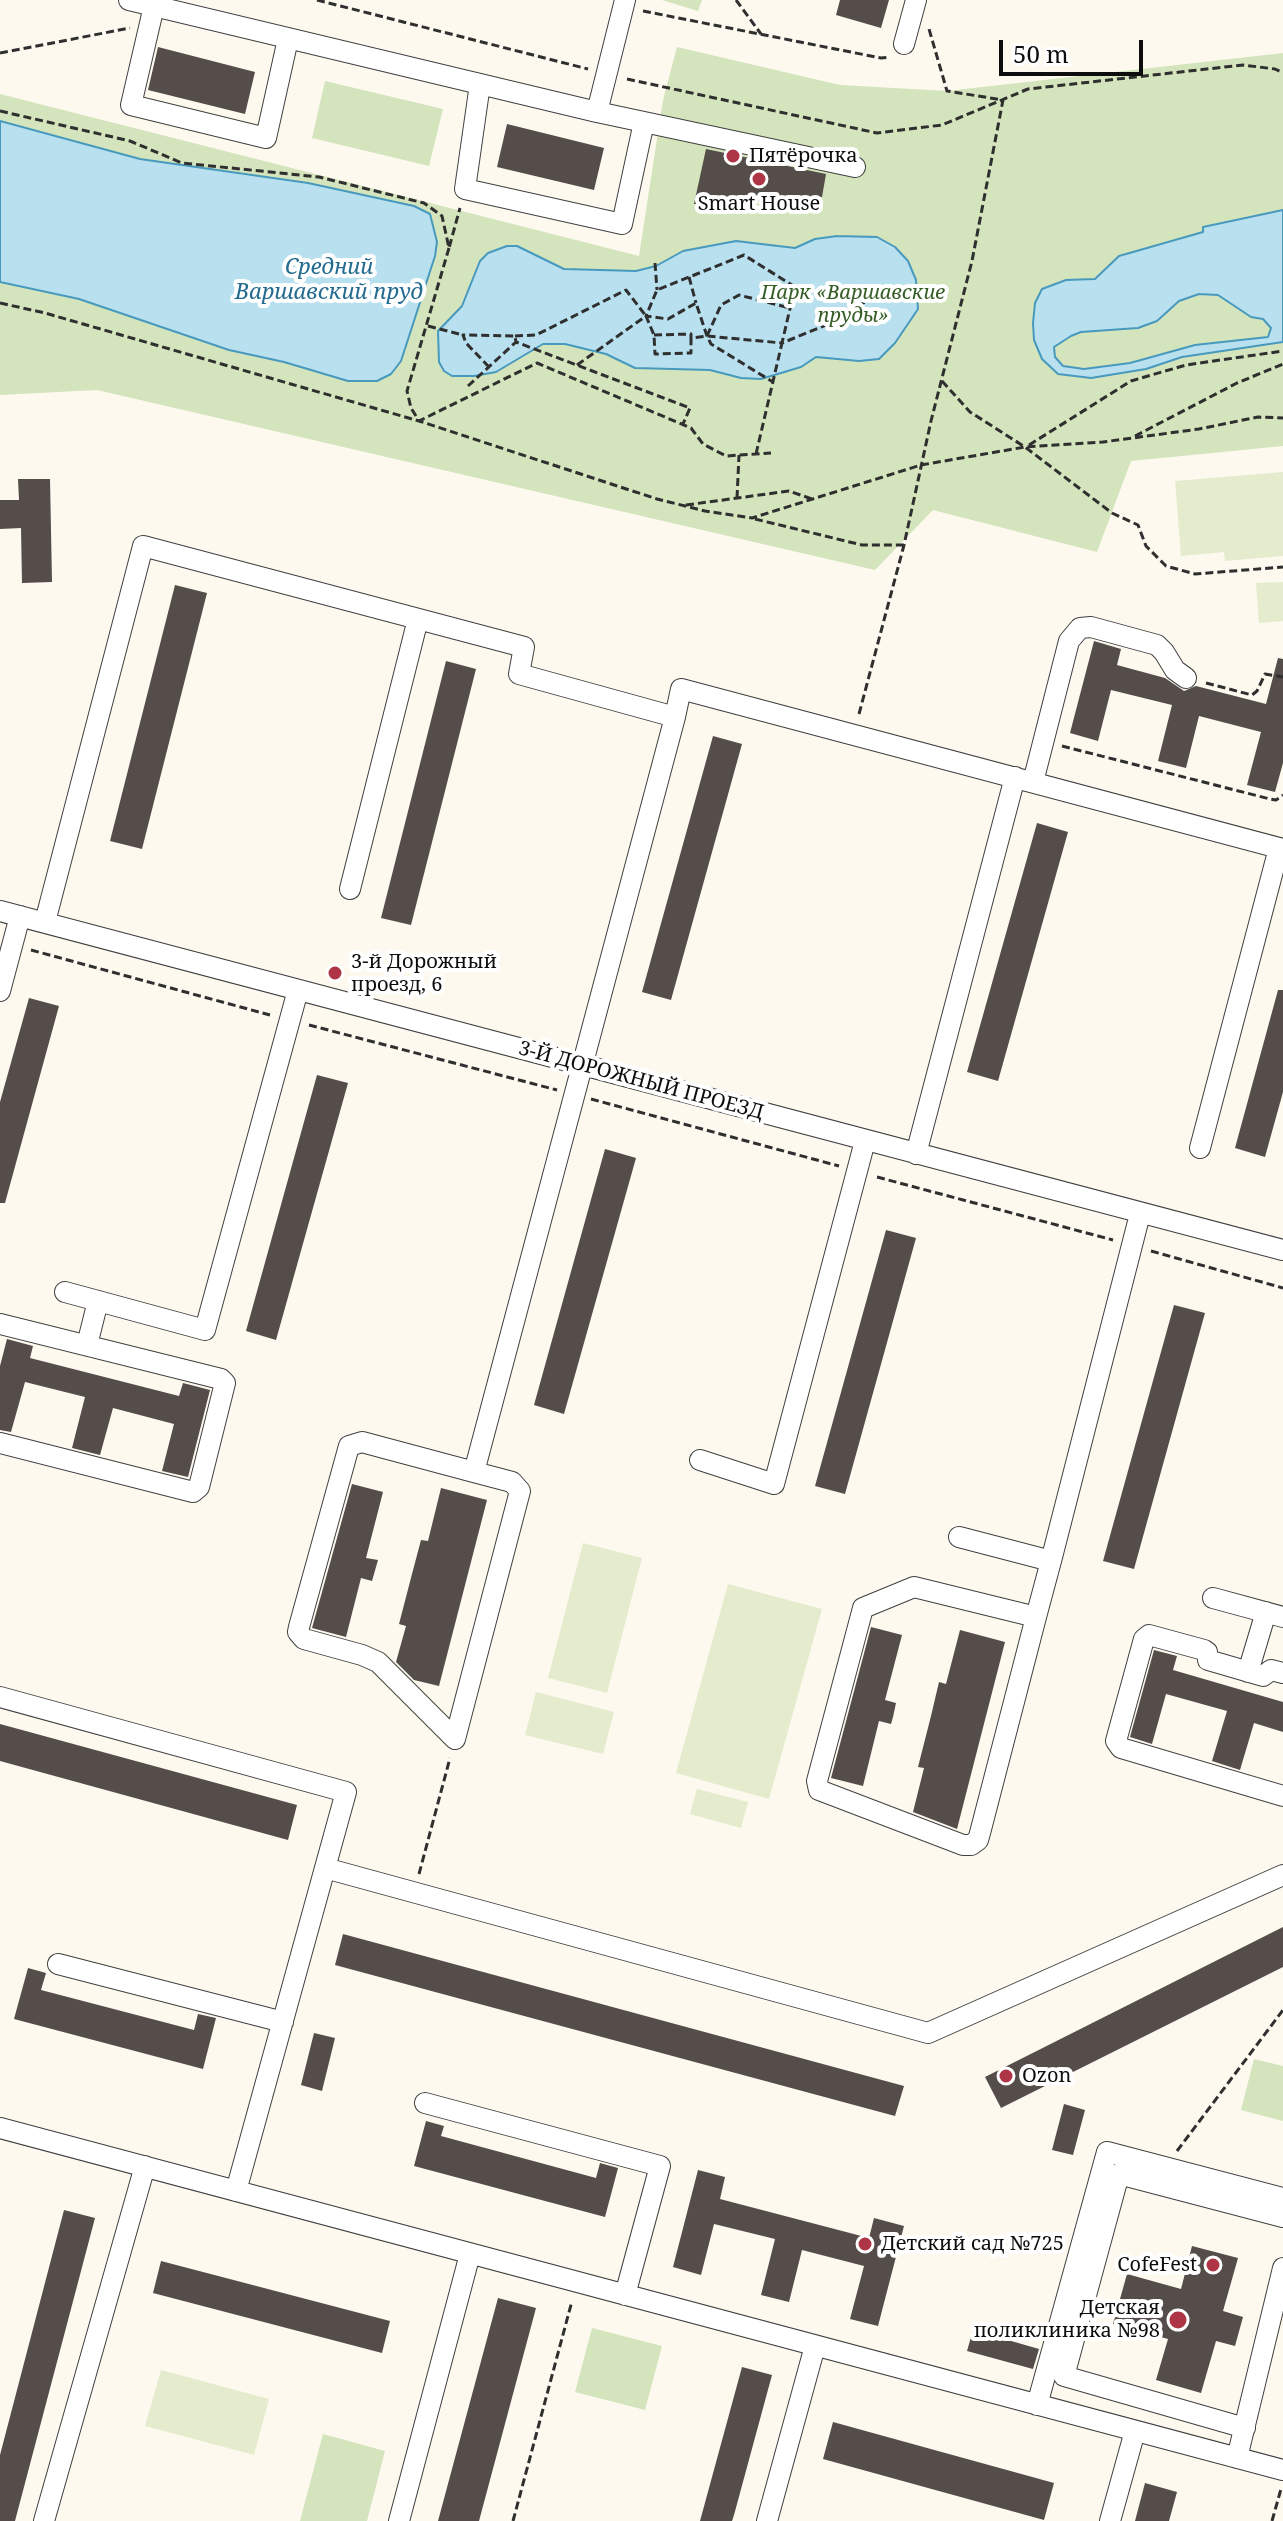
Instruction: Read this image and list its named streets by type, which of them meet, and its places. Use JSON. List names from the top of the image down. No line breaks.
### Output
{"streets":{"street":["3-Й ДОРОЖНЫЙ ПРОЕЗД"]},"water":["Средний Варшавский пруд"],"parks":["Парк «Варшавские пруды»"],"places":["Пятёрочка","Smart House","3-й Дорожный проезд, 6","Ozon","Детский сад №725","CofeFest","Детская поликлиника №98"],"scale_bar":"50 m"}
